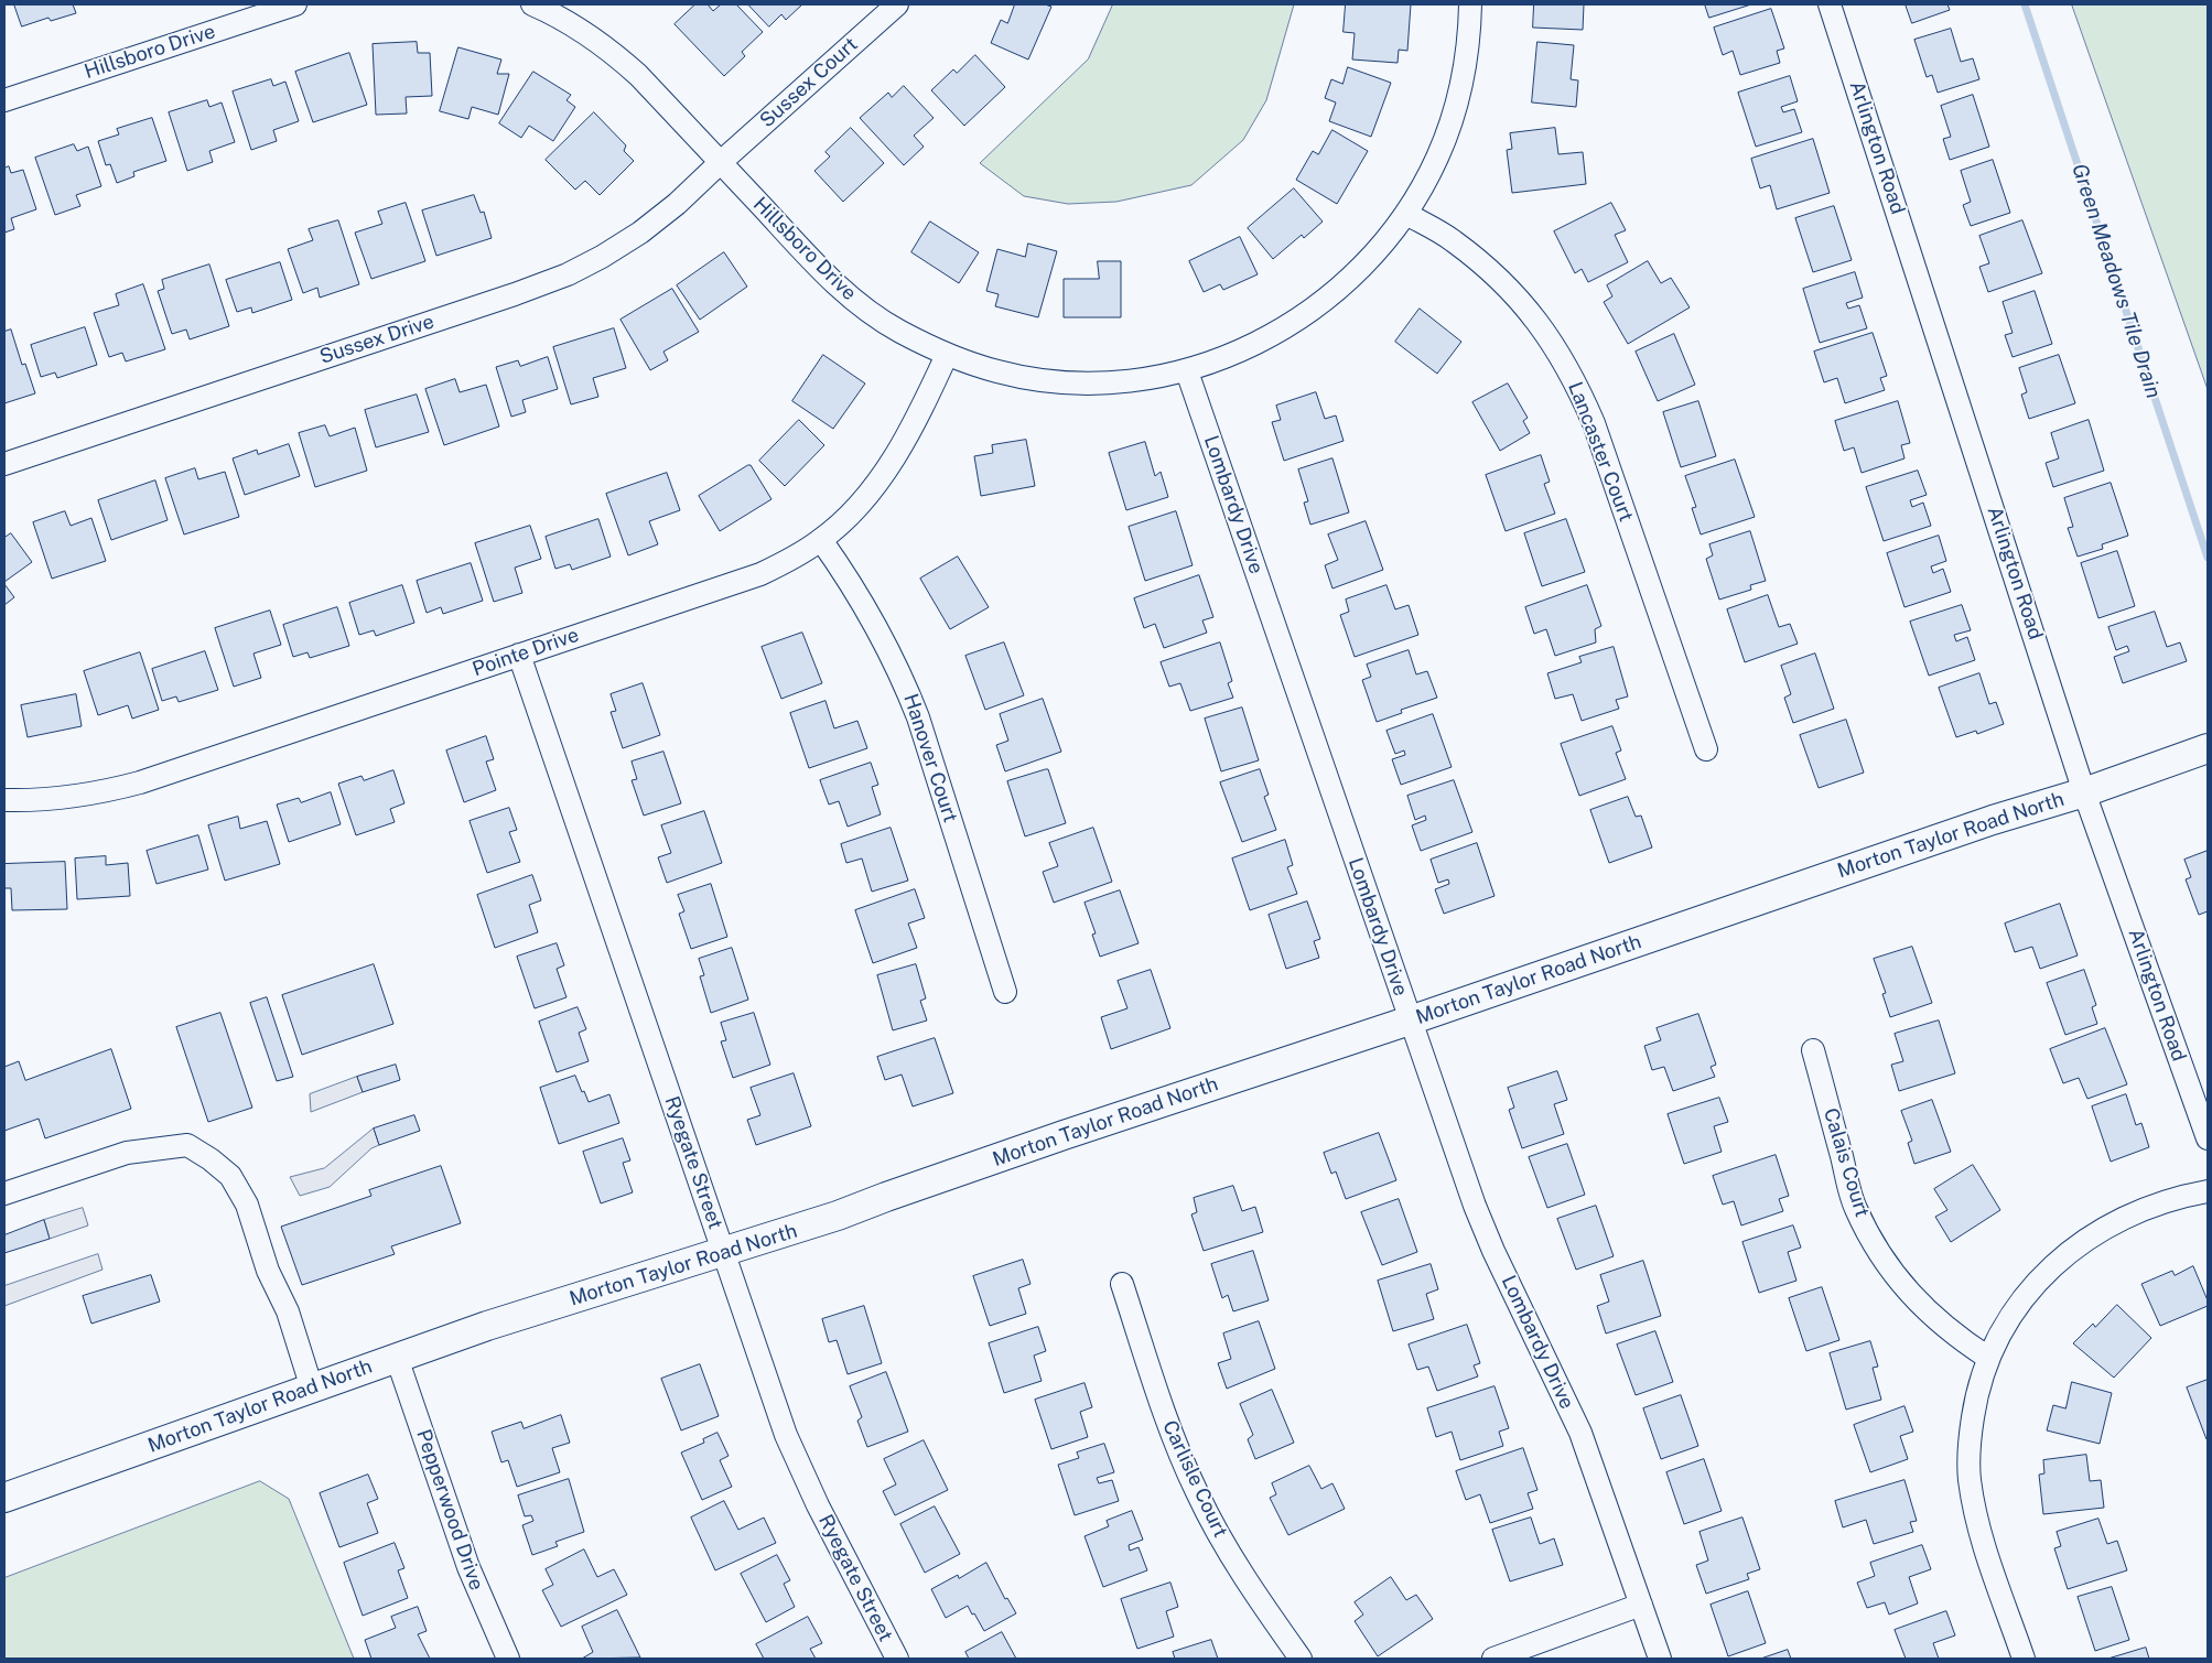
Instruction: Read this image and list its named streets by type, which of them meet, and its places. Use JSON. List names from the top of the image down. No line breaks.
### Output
{"streets":{"street":["Hillsboro Drive","Sussex Court","Arlington Road","Sussex Drive","Lancaster Court","Lombardy Drive","Pointe Drive","Hanover Court","Morton Taylor Road North","Ryegate Street","Calais Court","Carlisle Court","Pepperwood Drive"]},"crossings":[["Hillsboro Drive","Sussex Court"],["Hillsboro Drive","Sussex Drive"],["Hillsboro Drive","Lancaster Court"],["Hillsboro Drive","Lombardy Drive"],["Hillsboro Drive","Pointe Drive"],["Sussex Court","Sussex Drive"],["Arlington Road","Morton Taylor Road North"],["Lombardy Drive","Morton Taylor Road North"],["Pointe Drive","Hanover Court"],["Pointe Drive","Ryegate Street"],["Morton Taylor Road North","Ryegate Street"],["Morton Taylor Road North","Pepperwood Drive"]],"water":["Green Meadows Tile Drain"]}
